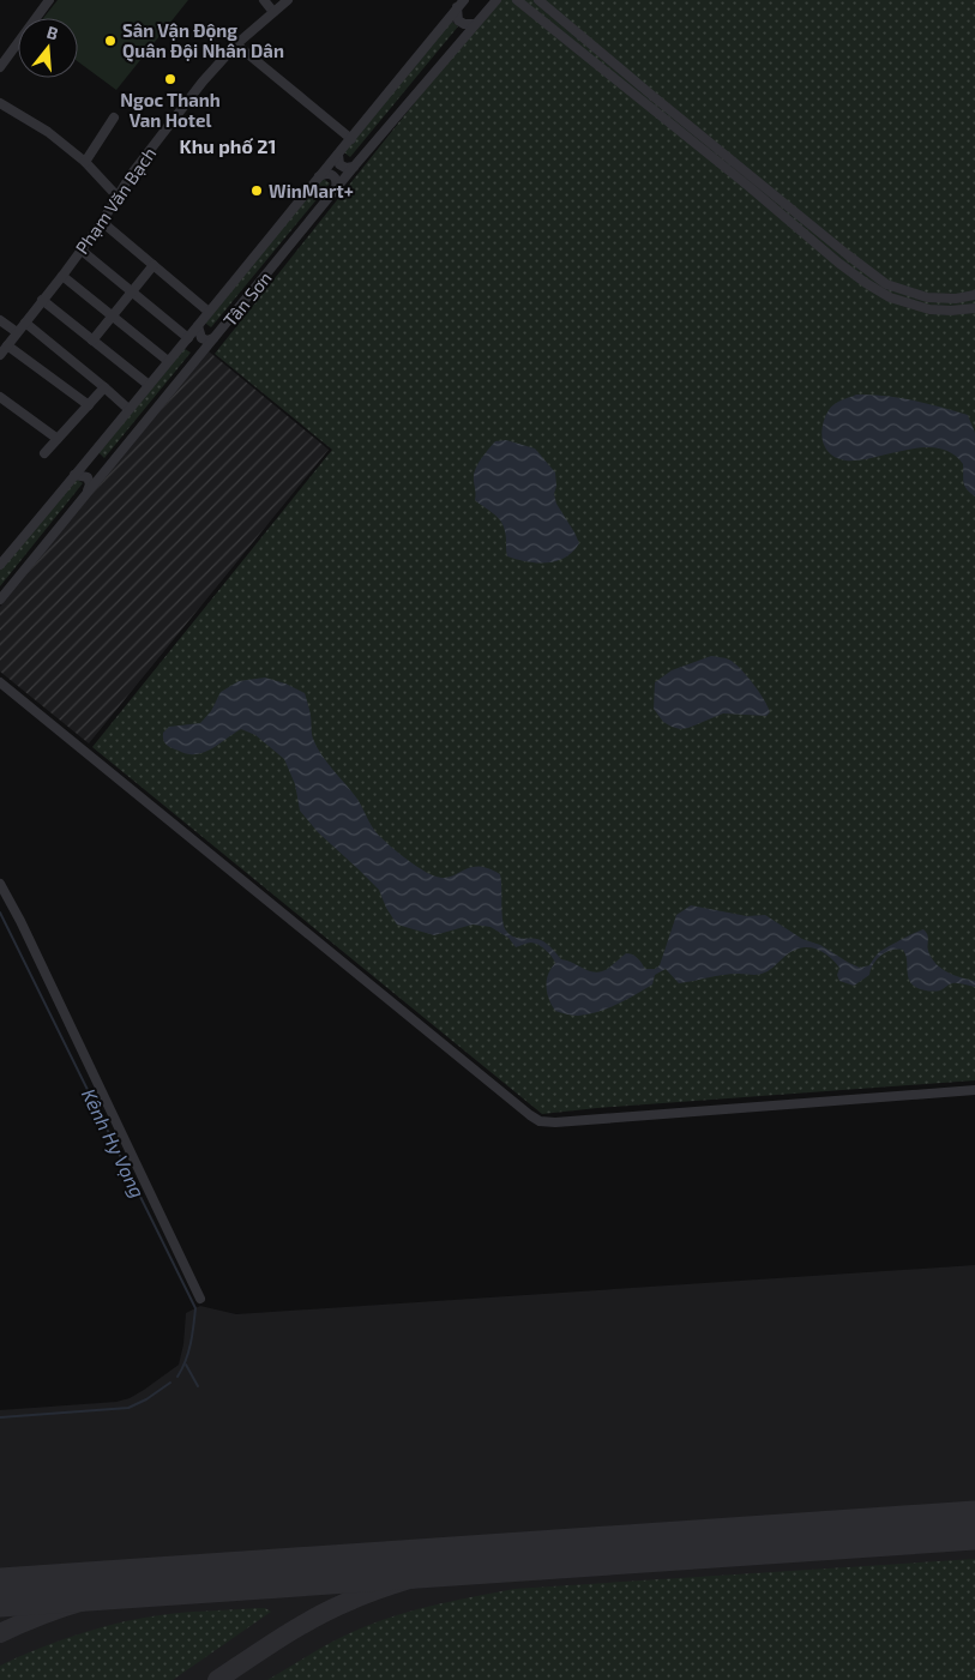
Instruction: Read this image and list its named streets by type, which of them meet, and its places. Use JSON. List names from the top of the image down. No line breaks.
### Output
{"streets":{"street":["Phạm Văn Bạch","Tân Sơn"]},"districts":["Khu phố 21"],"water":["Kênh Hy Vọng"],"places":["Sân Vận Động Quân Đội Nhân Dân","Ngoc Thanh Van Hotel","WinMart+"],"north":"top"}
